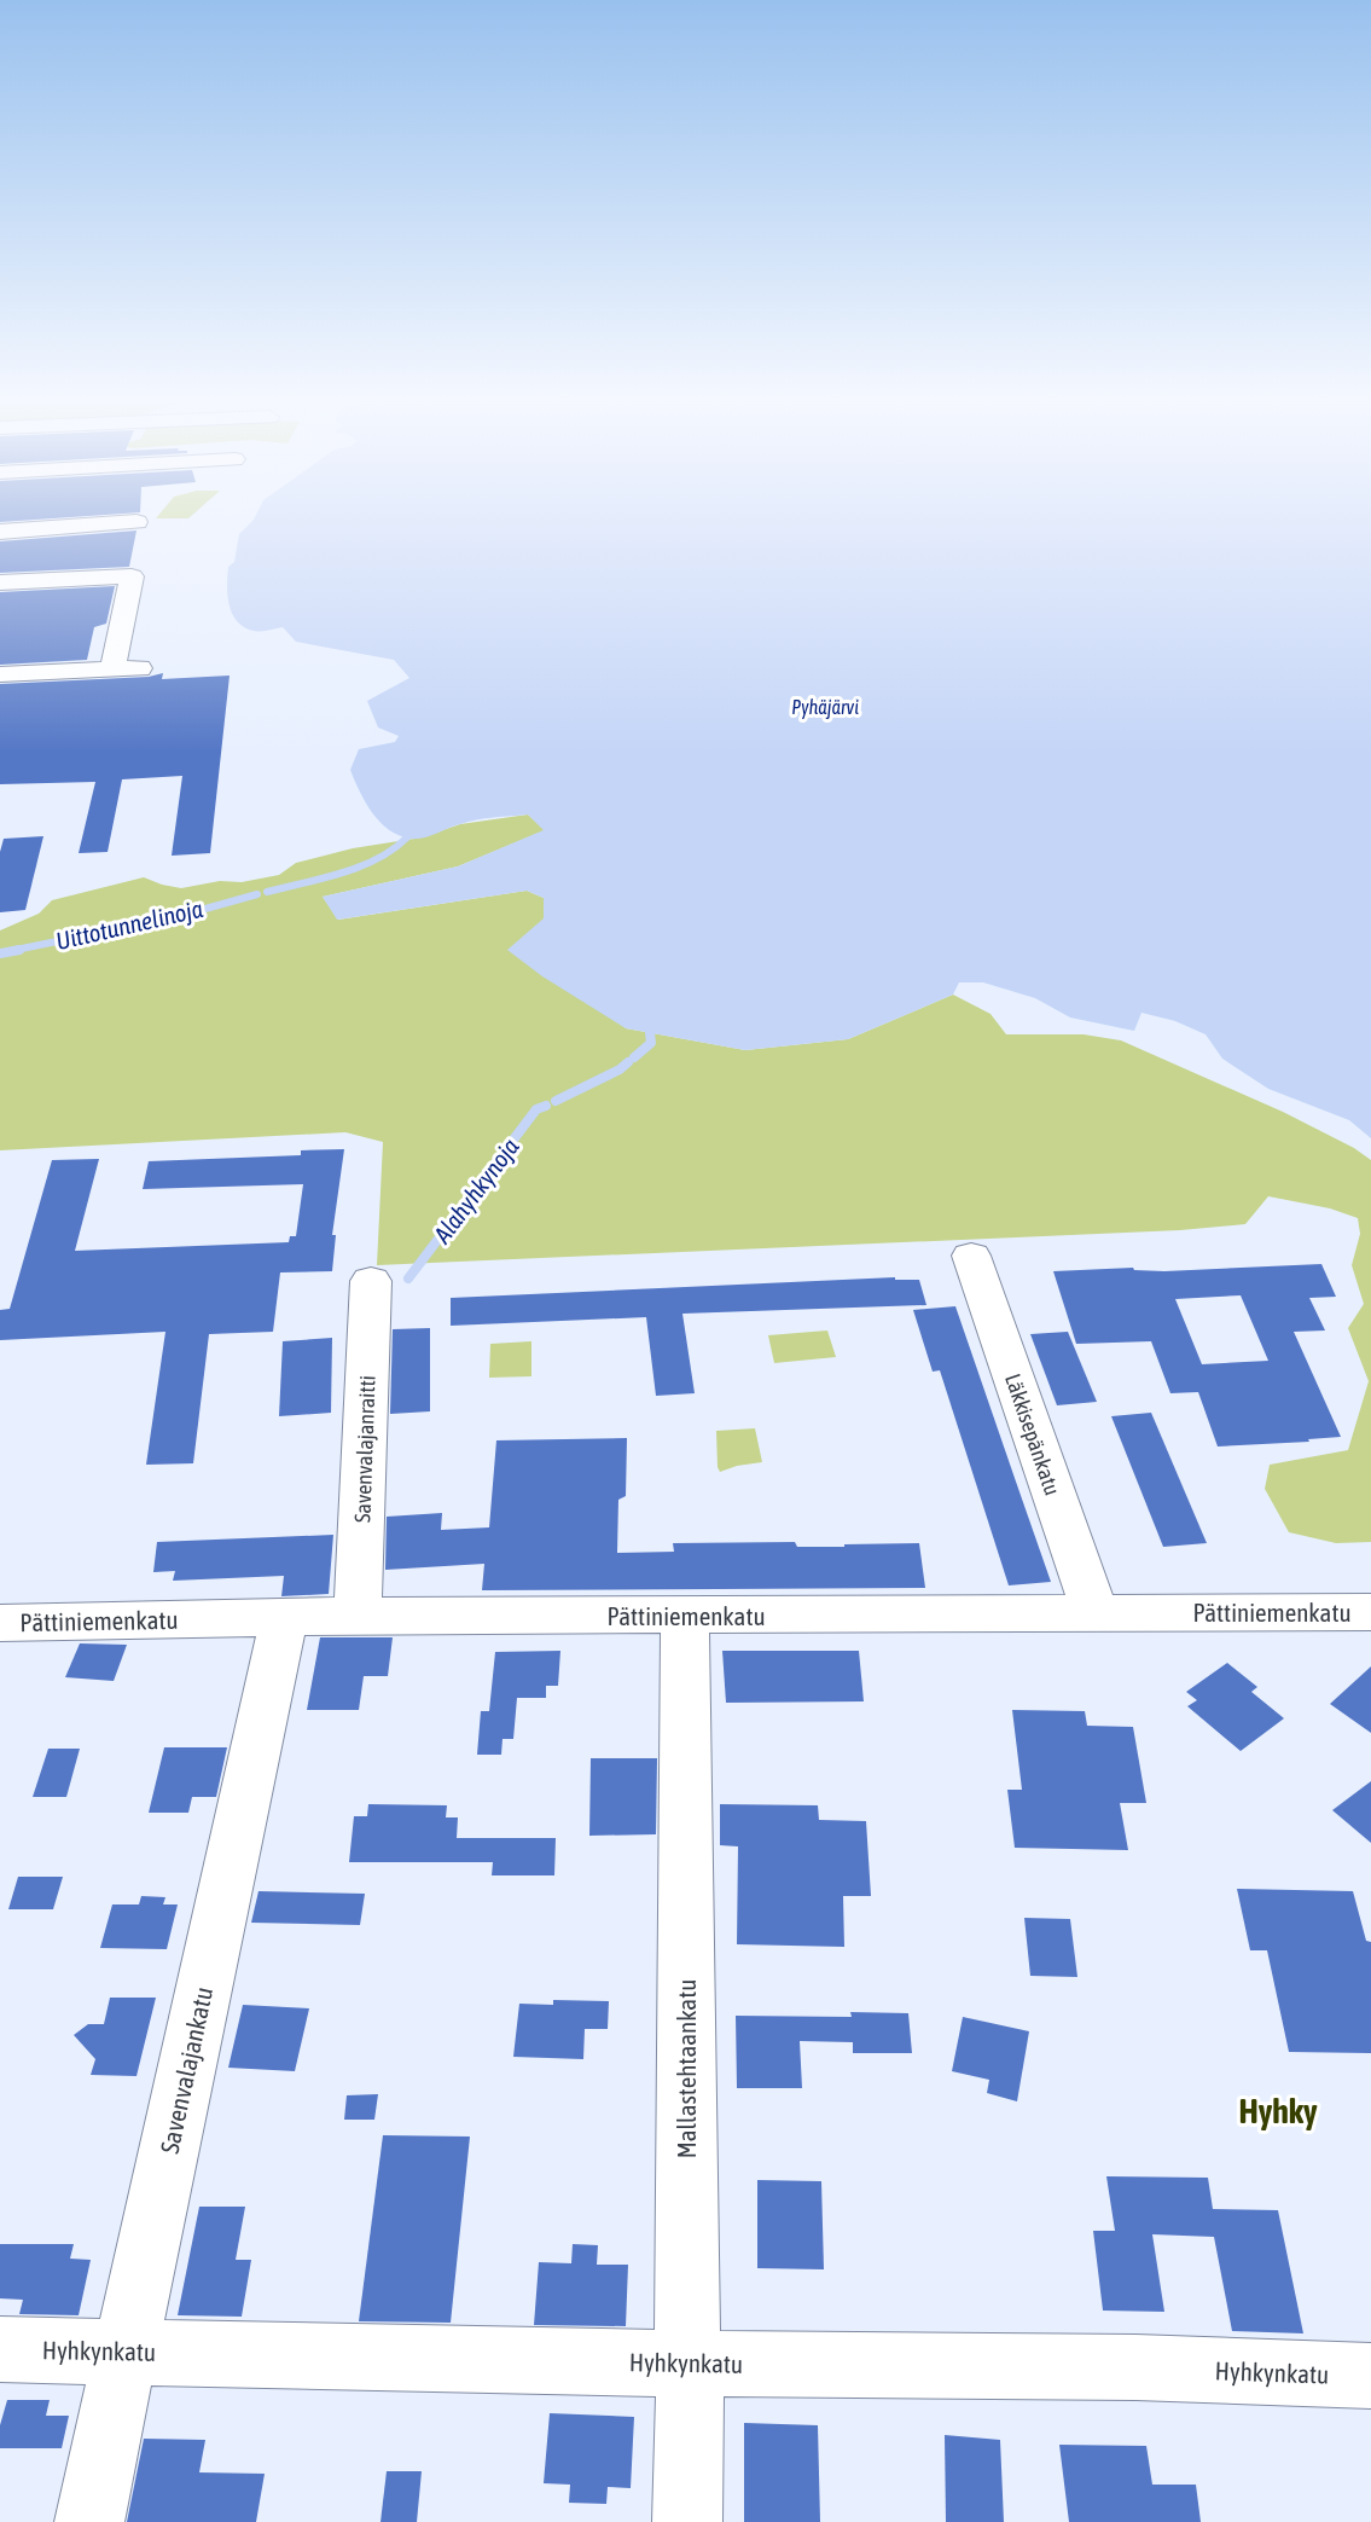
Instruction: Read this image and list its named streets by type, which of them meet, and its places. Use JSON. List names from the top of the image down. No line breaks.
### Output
{"streets":{"street":["Läkkisepänkatu","Savenvalajanraitti","Pättiniemenkatu","Mallastehtaankatu","Savenvalajankatu","Hyhkynkatu"]},"crossings":[["Läkkisepänkatu","Pättiniemenkatu"],["Savenvalajanraitti","Pättiniemenkatu"],["Pättiniemenkatu","Mallastehtaankatu"],["Pättiniemenkatu","Savenvalajankatu"],["Mallastehtaankatu","Hyhkynkatu"],["Savenvalajankatu","Hyhkynkatu"]],"districts":["Hyhky"],"water":["Pyhäjärvi","Uittotunnelinoja","Alahyhkynoja"]}
